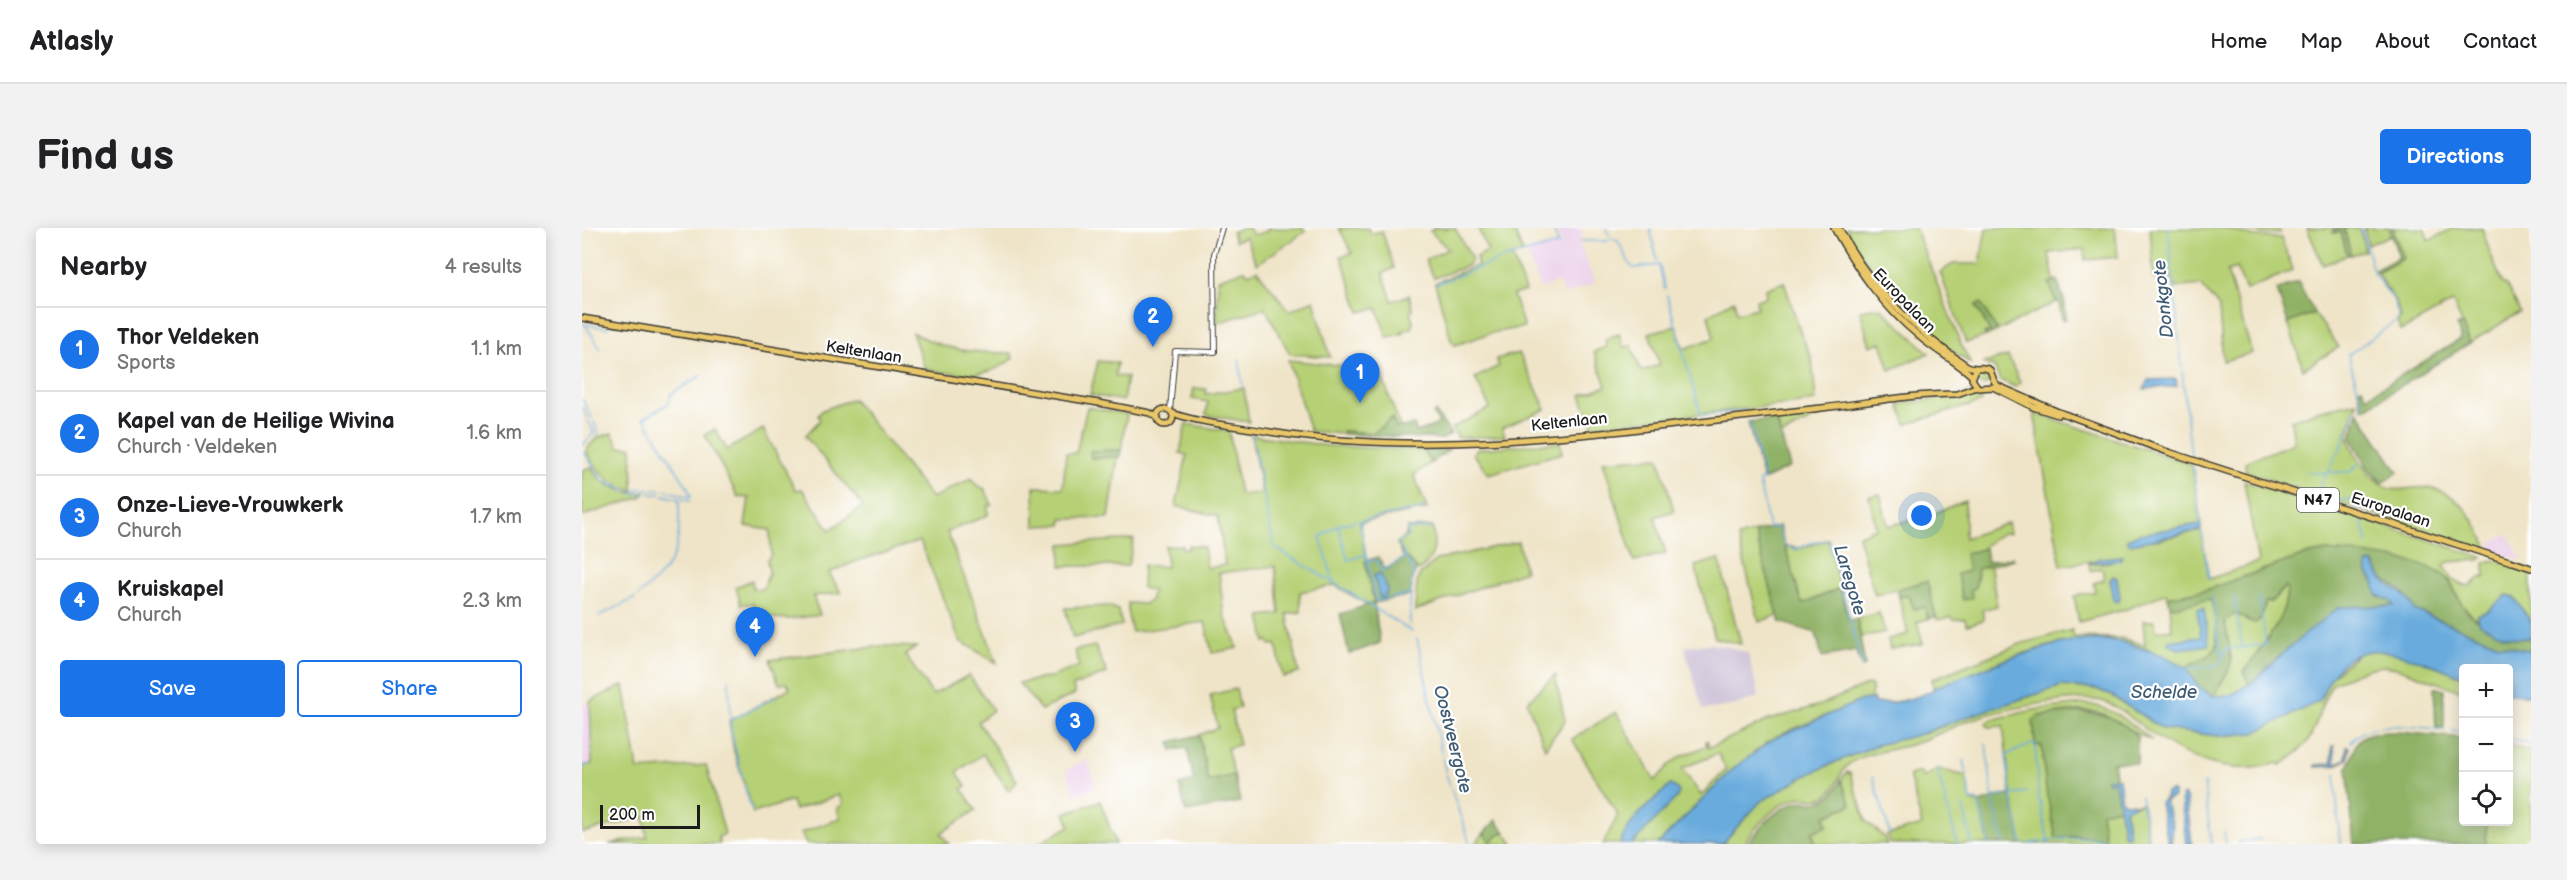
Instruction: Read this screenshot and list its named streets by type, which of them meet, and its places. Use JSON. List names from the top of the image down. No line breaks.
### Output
{"streets":{"main road":["Europalaan","Keltenlaan","N47"]},"crossings":[["Europalaan","Keltenlaan"]],"water":["Donkgote","Laregote","Schelde","Oostveergote"],"scale_bar":"200 m","page":{"header":"Atlasly","nav":["Home","Map","About","Contact"],"buttons":["Directions",["Save","Share"]],"title":"Find us","heading":["Nearby","4 results"],"pins":["2","1","4","3"],"list":[{"mark":"1","name":"Thor Veldeken","note":"Sports","value":"1.1 km"},{"mark":"2","name":"Kapel van de Heilige Wivina","note":"Church · Veldeken","value":"1.6 km"},{"mark":"3","name":"Onze-Lieve-Vrouwkerk","note":"Church","value":"1.7 km"},{"mark":"4","name":"Kruiskapel","note":"Church","value":"2.3 km"}],"map_buttons":["+","−"],"scale":"200 m"}}
